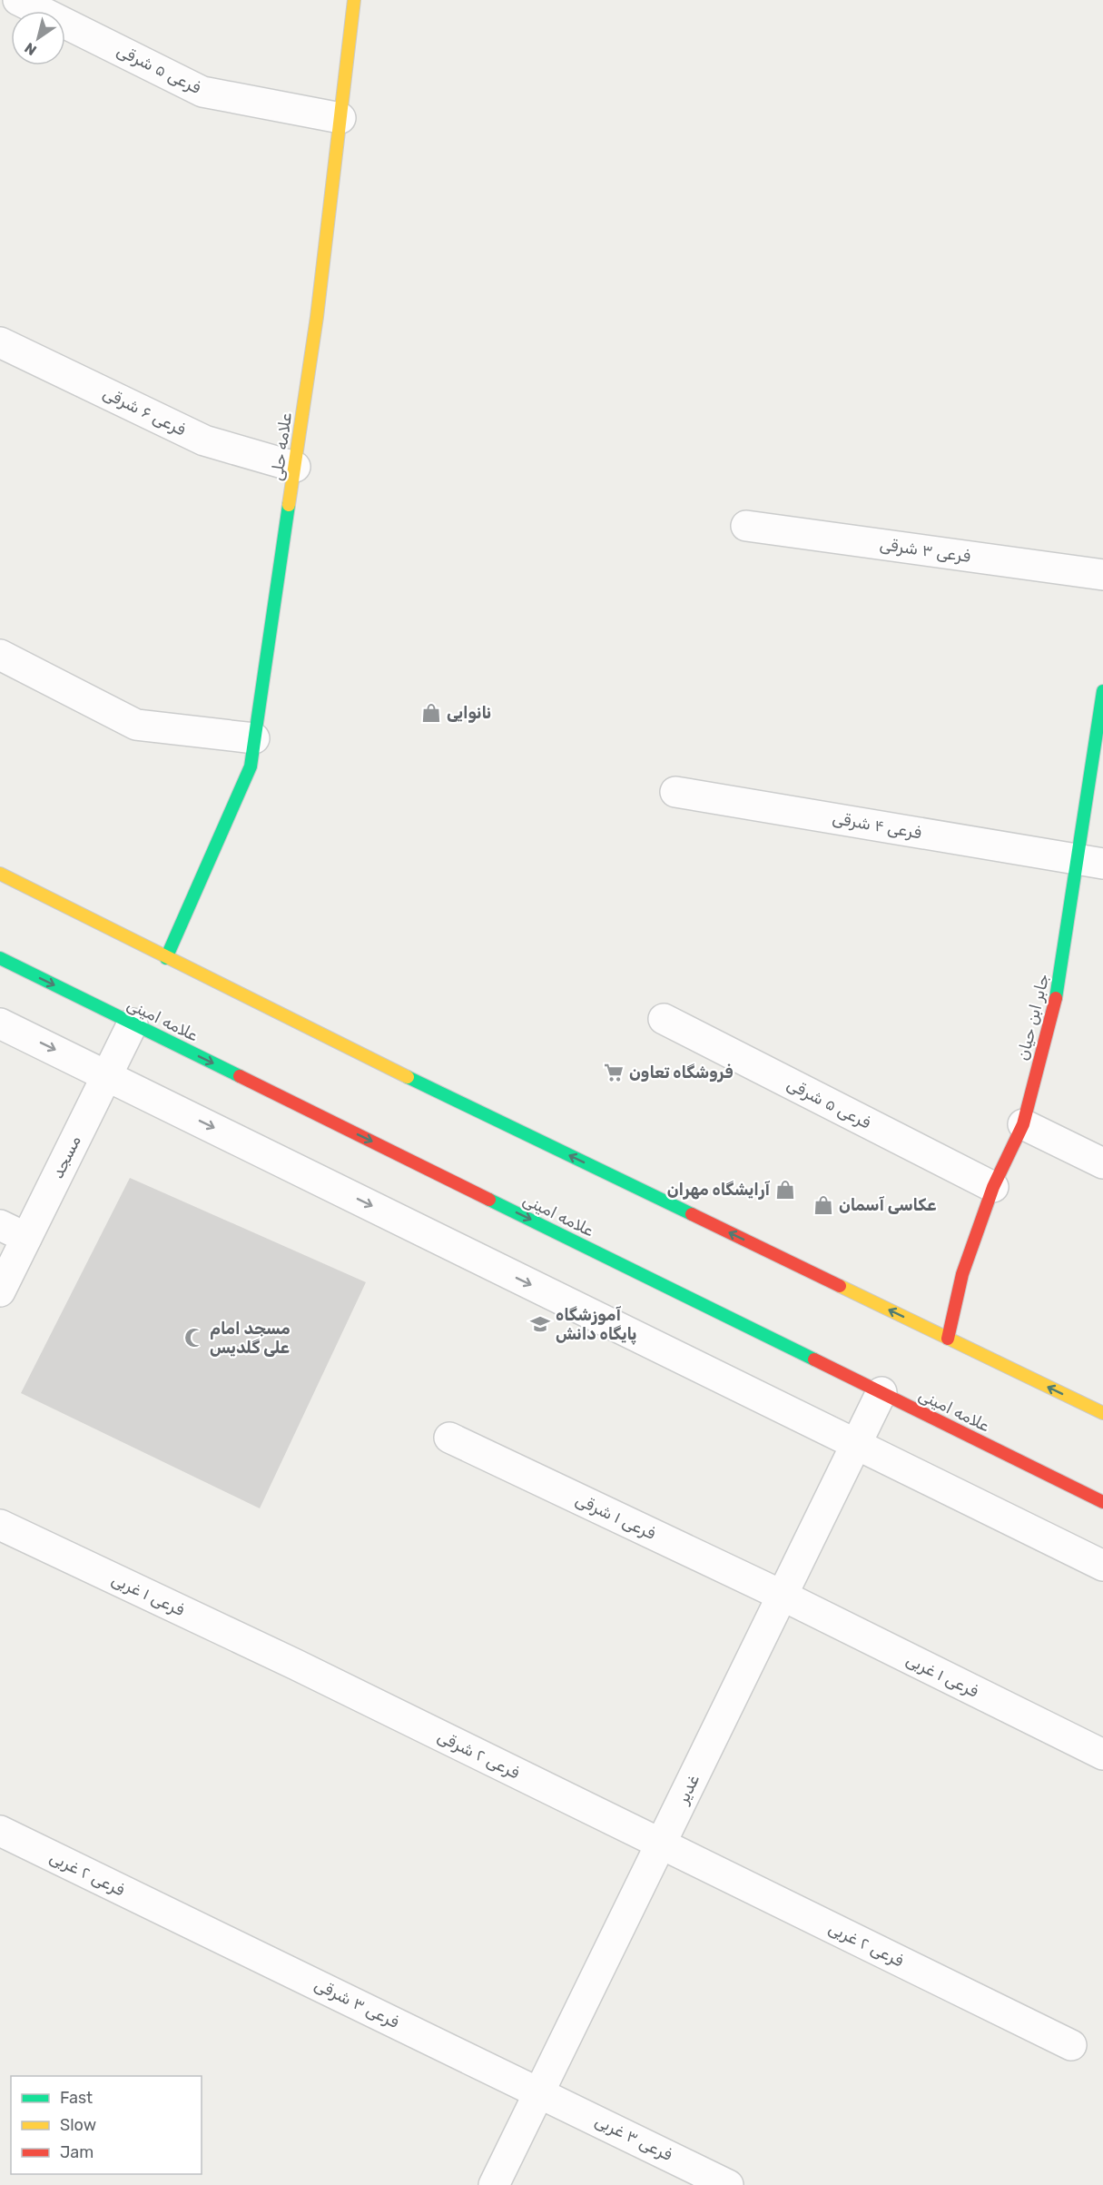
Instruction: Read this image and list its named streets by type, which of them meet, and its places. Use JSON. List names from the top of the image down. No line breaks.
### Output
{"streets":{"main road":["علامه حلی","جابر ابن حیان","علامه امینی"],"street":["فرعی ۵ شرقی","فرعی ۶ شرقی","فرعی ۳ شرقی","فرعی ۴ شرقی","مسجد","فرعی ۱ شرقی","فرعی ۱ غربی","فرعی ۲ شرقی","غدیر","فرعی ۲ غربی","فرعی ۳ غربی"]},"crossings":[["فرعی ۵ شرقی","علامه حلی"],["فرعی ۵ شرقی","جابر ابن حیان"],["فرعی ۶ شرقی","علامه حلی"],["فرعی ۳ شرقی","غدیر"],["فرعی ۳ شرقی","فرعی ۲ غربی"],["فرعی ۳ شرقی","فرعی ۳ غربی"],["فرعی ۴ شرقی","جابر ابن حیان"],["علامه امینی","مسجد"],["علامه امینی","غدیر"],["فرعی ۱ شرقی","فرعی ۱ غربی"],["فرعی ۱ شرقی","غدیر"],["فرعی ۱ غربی","فرعی ۲ شرقی"],["فرعی ۱ غربی","غدیر"],["فرعی ۲ شرقی","غدیر"],["فرعی ۲ شرقی","فرعی ۲ غربی"],["غدیر","فرعی ۲ غربی"],["غدیر","فرعی ۳ غربی"]],"places":{"shop":["نانوایی","آرایشگاه مهران","عکاسی آسمان"],"supermarket":["فروشگاه تعاون"],"school or university":["آموزشگاه پایگاه دانش"],"mosque":["مسجد امام علی گلدیس"]},"legend":["Fast","Slow","Jam"],"north":"bottom left"}
